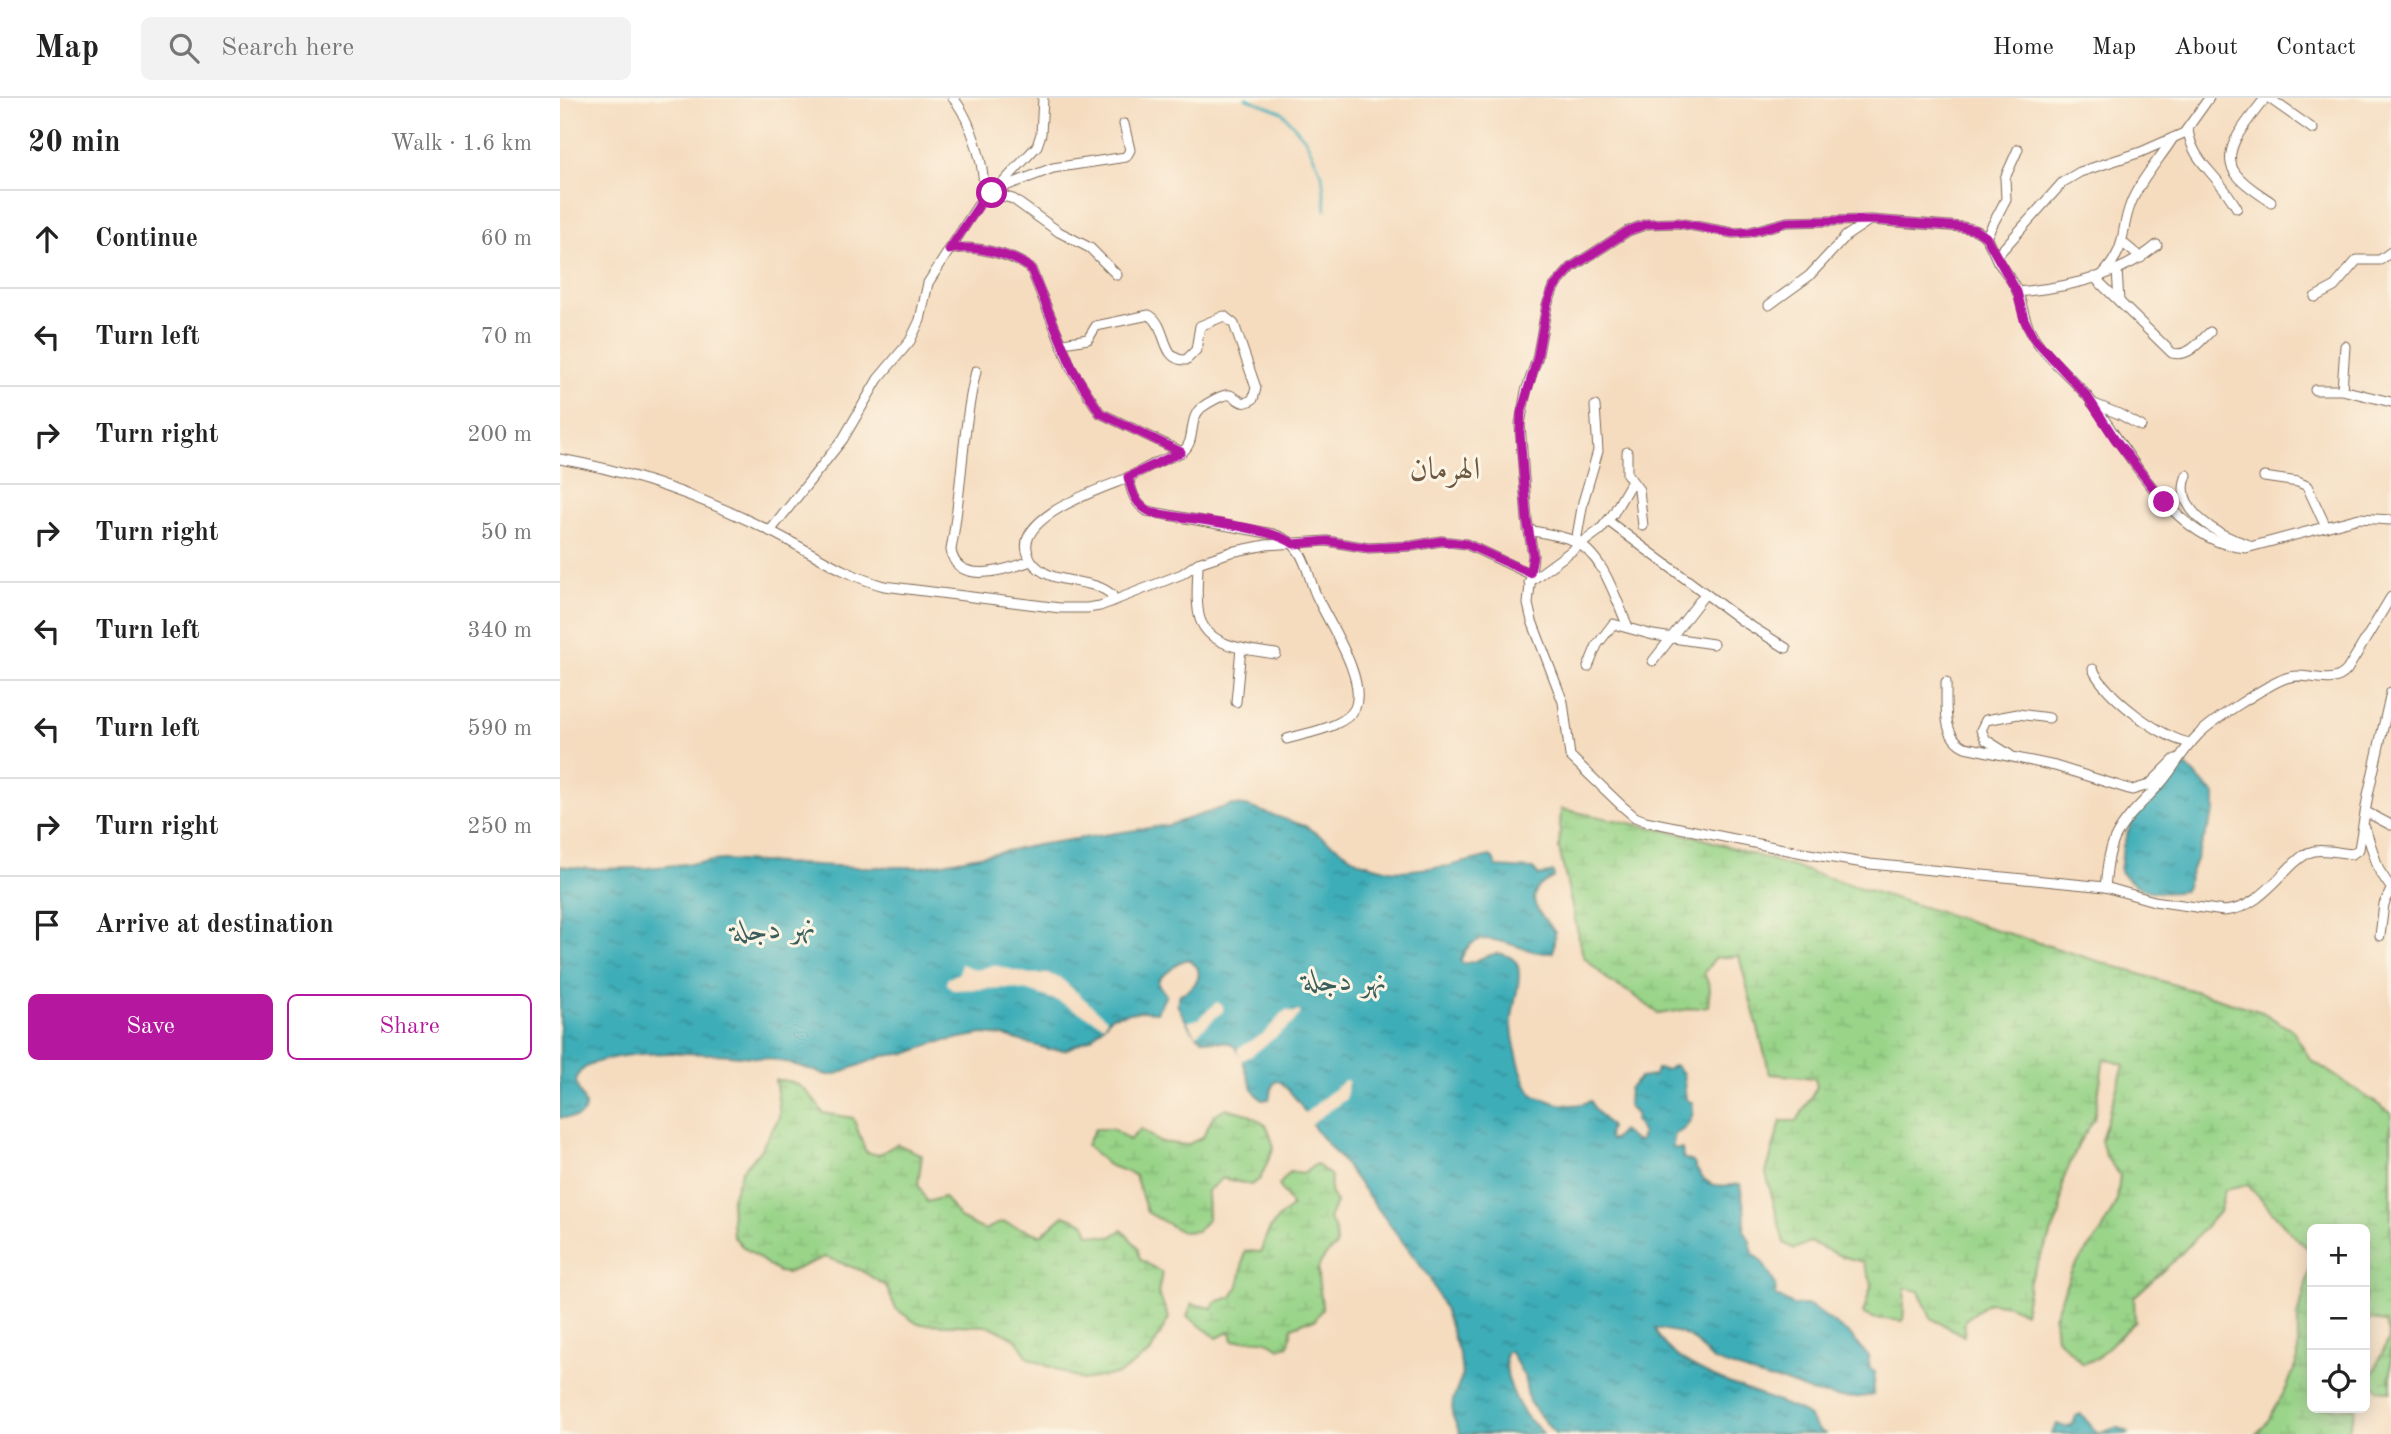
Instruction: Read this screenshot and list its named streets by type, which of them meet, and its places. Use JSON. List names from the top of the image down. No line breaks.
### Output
{"districts":["الهرمان"],"water":["نهر دجلة"],"page":{"header":"Map","search":"Search here","nav":["Home","Map","About","Contact"],"heading":["20 min","Walk · 1.6 km"],"list":[["Continue","60 m"],["Turn left","70 m"],["Turn right","200 m"],["Turn right","50 m"],["Turn left","340 m"],["Turn left","590 m"],["Turn right","250 m"],"Arrive at destination"],"buttons":["Save","Share"],"map_buttons":["+","−"]}}
